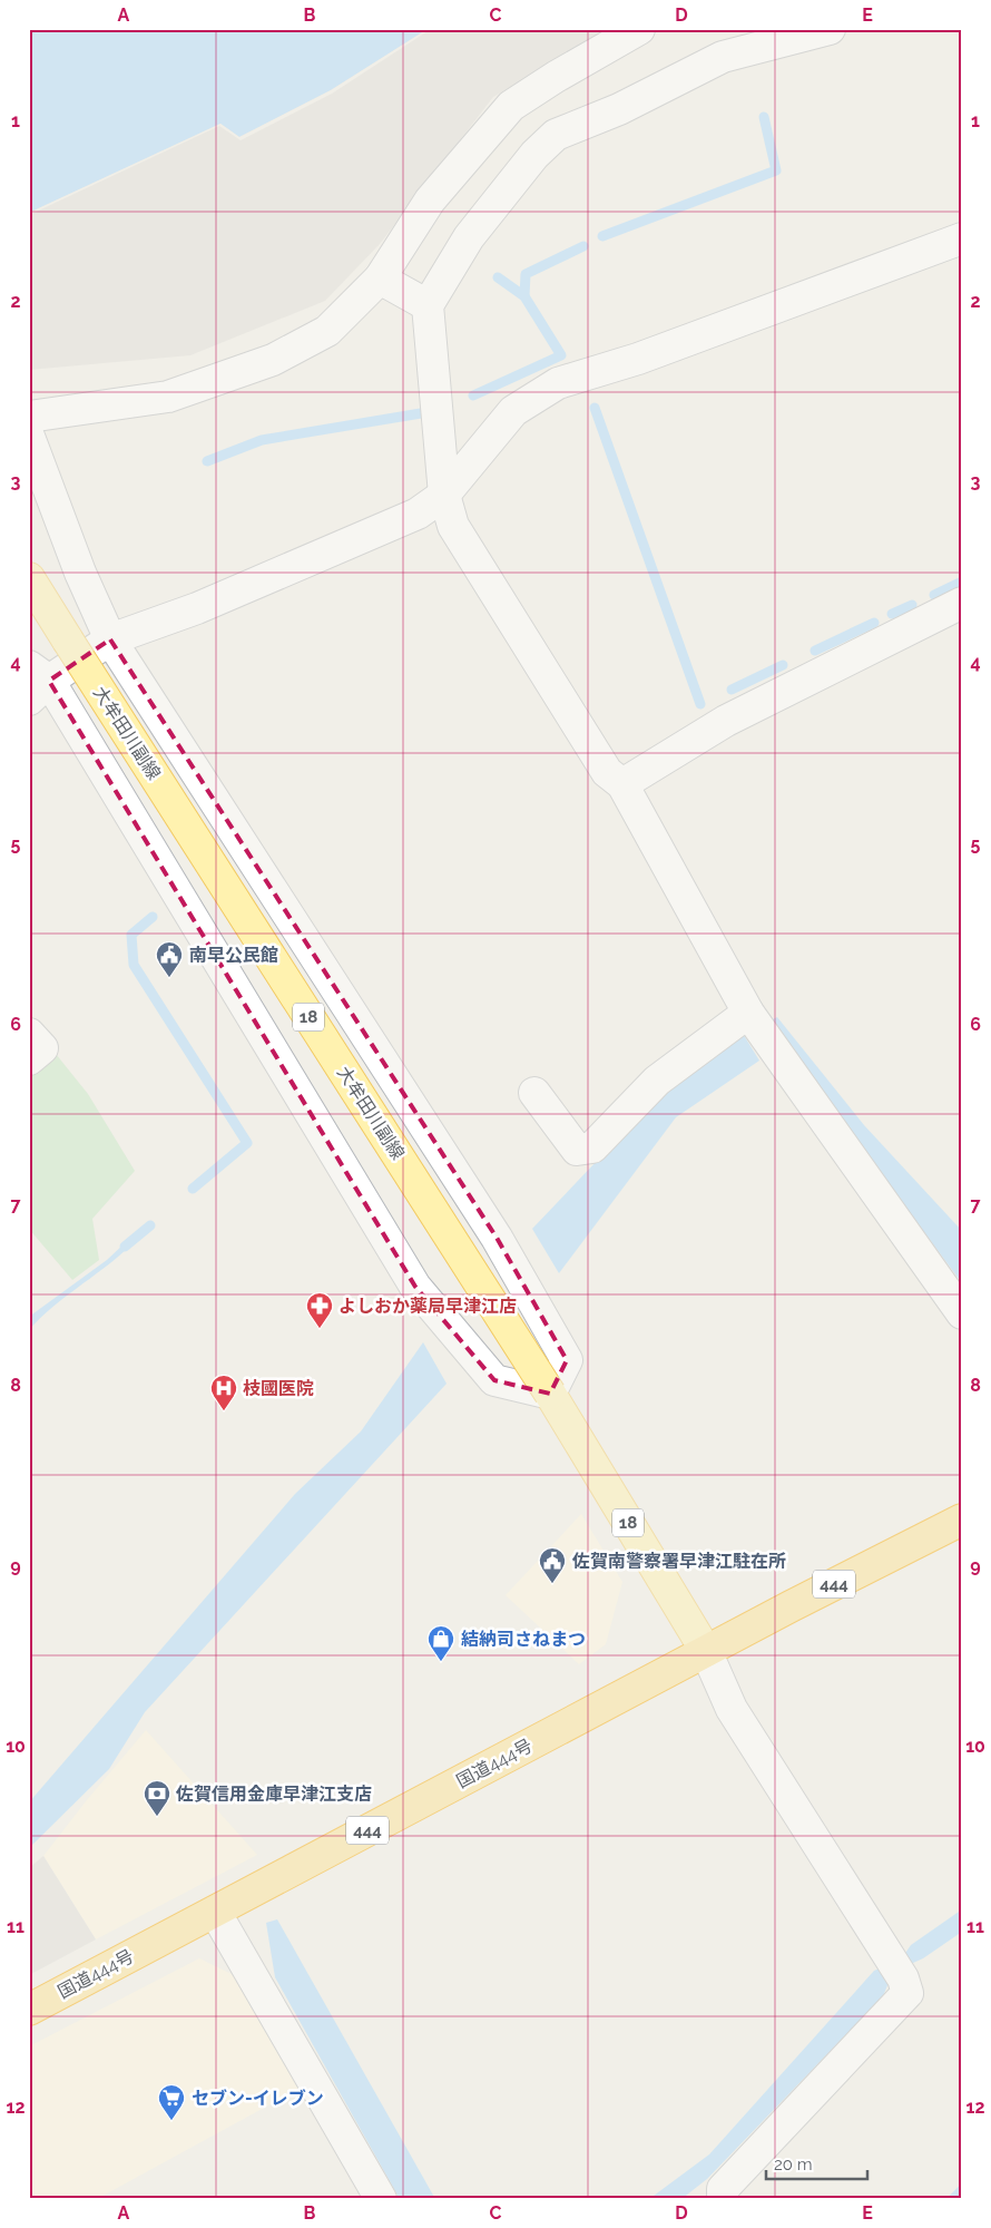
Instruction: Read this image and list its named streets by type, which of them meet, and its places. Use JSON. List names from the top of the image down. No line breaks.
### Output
{"streets":{"highway":["444","国道444号"],"main road":["大牟田川副線","18"]},"crossings":[["大牟田川副線","国道444号"]],"places":{"public building":["南早公民館","佐賀南警察署早津江駐在所"],"pharmacy":["よしおか薬局早津江店"],"hospital":["枝國医院"],"shop":["結納司さねまつ"],"bank":["佐賀信用金庫早津江支店"],"supermarket":["セブン-イレブン"]},"scale_bar":"20 m","grid":{"columns":["A","B","C","D","E"],"rows":["1","2","3","4","5","6","7","8","9","10","11","12"]}}
